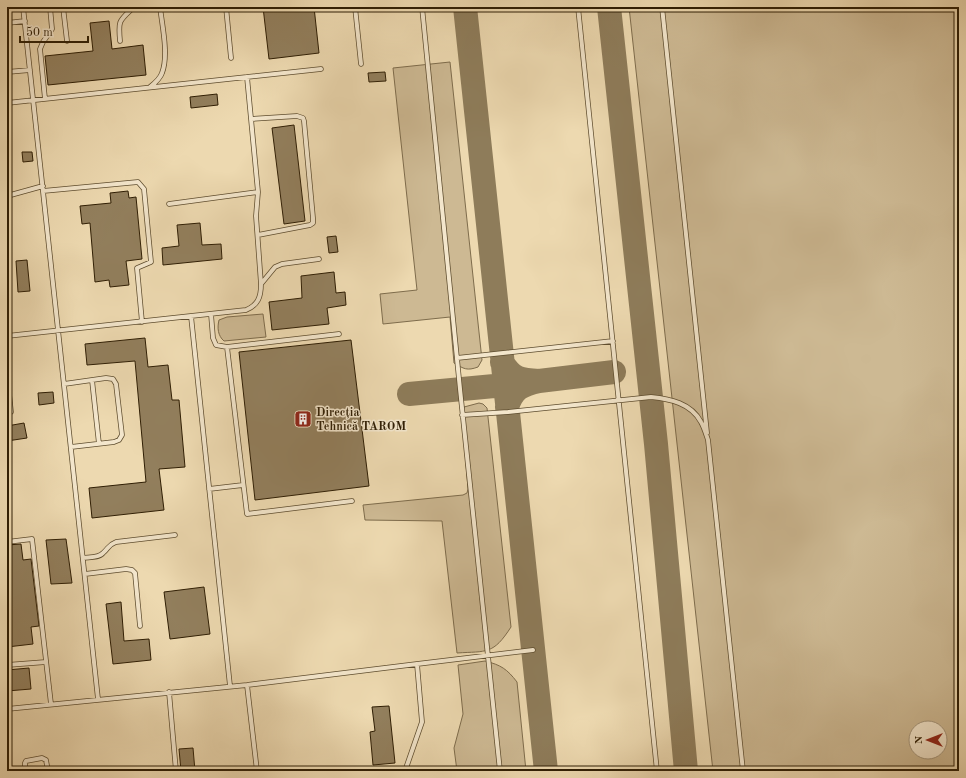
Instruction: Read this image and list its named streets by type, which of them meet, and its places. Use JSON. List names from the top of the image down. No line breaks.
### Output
{"places":{"building":["Direcţia Tehnică TAROM"]},"scale_bar":"50 m","north":"left"}
